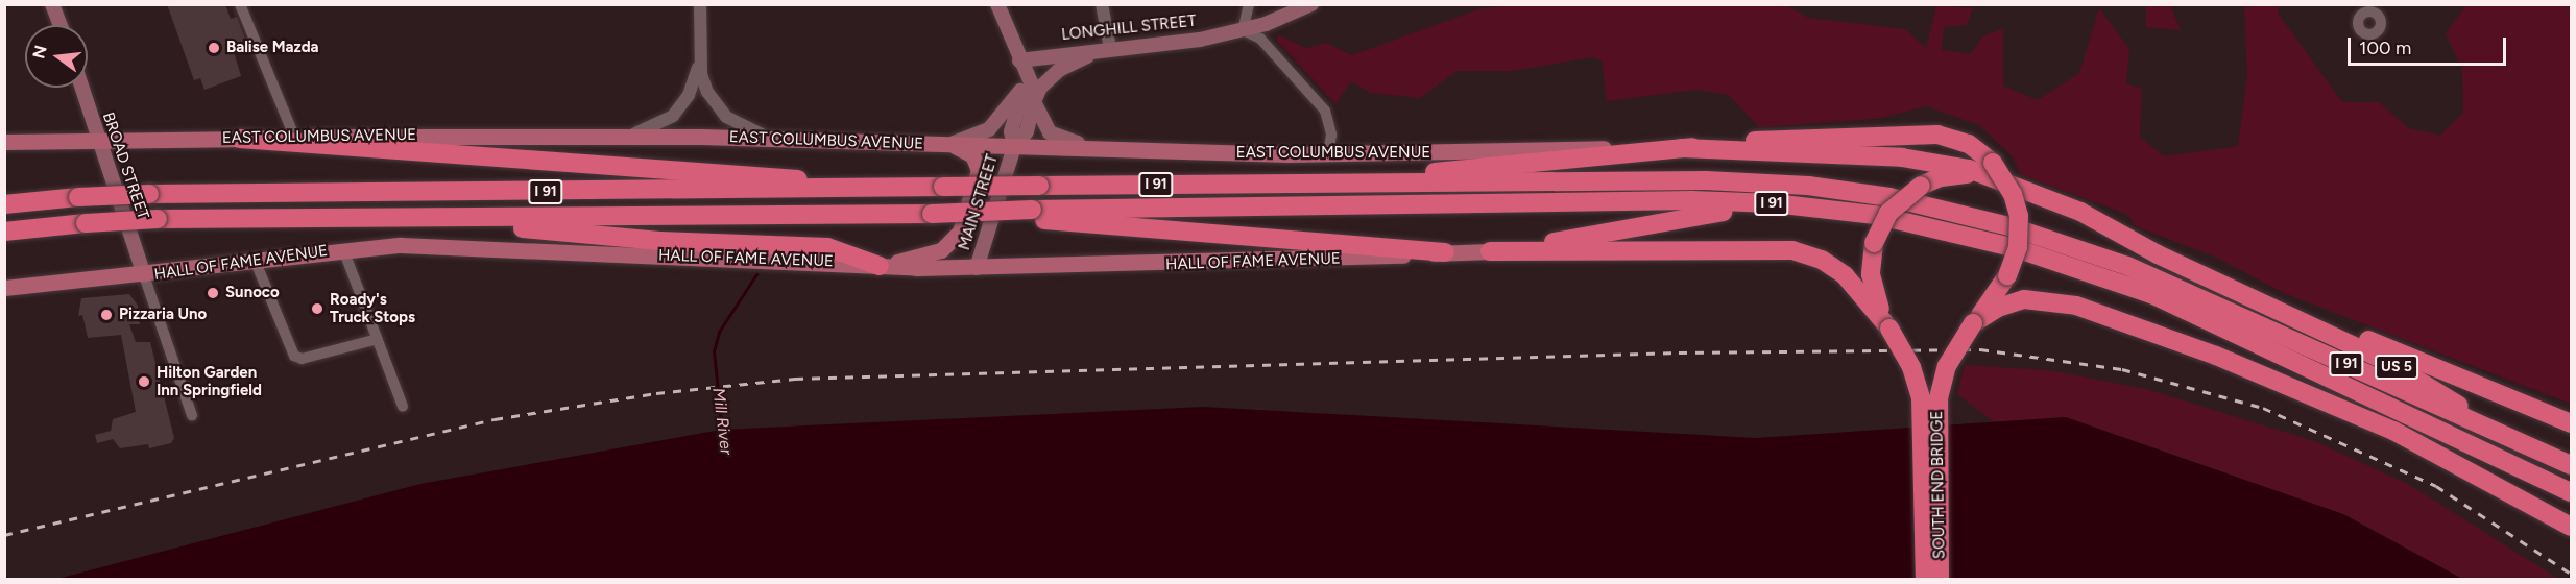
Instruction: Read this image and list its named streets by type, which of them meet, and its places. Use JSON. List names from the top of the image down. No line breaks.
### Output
{"streets":{"highway":["I 91","US 5","SOUTH END BRIDGE"],"main road":["LONGHILL STREET","EAST COLUMBUS AVENUE","BROAD STREET","MAIN STREET","HALL OF FAME AVENUE"]},"crossings":[["LONGHILL STREET","MAIN STREET"],["EAST COLUMBUS AVENUE","BROAD STREET"],["EAST COLUMBUS AVENUE","MAIN STREET"],["BROAD STREET","HALL OF FAME AVENUE"],["I 91","US 5"],["MAIN STREET","HALL OF FAME AVENUE"],["US 5","SOUTH END BRIDGE"]],"water":["Mill River"],"places":["Balise Mazda","Sunoco","Roady's Truck Stops","Pizzaria Uno","Hilton Garden Inn Springfield"],"scale_bar":"100 m","north":"left"}
